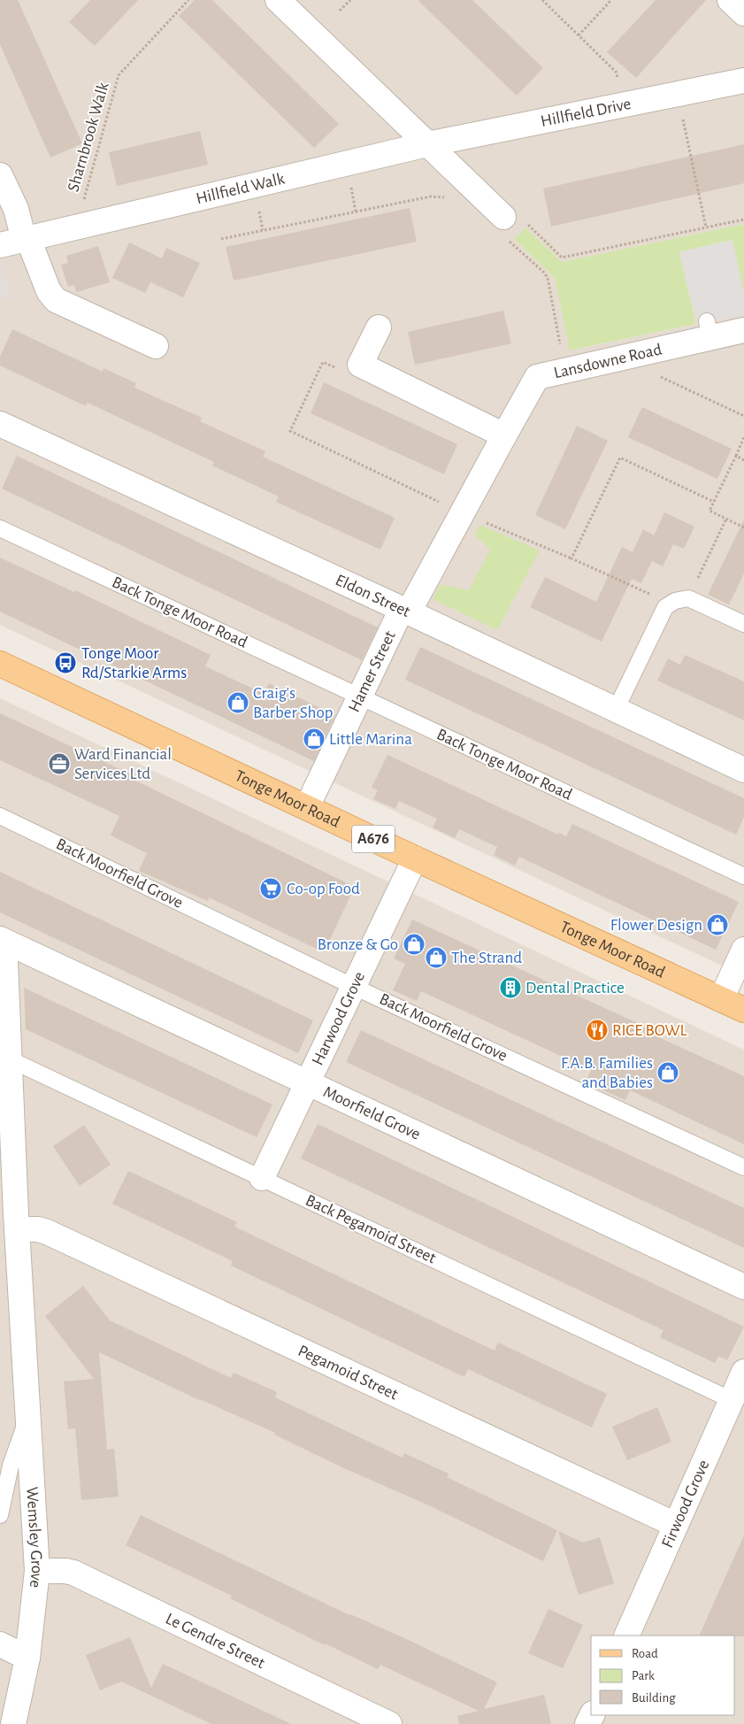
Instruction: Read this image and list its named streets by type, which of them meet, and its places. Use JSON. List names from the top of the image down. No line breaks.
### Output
{"streets":{"main road":["Tonge Moor Road","A676"],"street":["Hillfield Drive","Hillfield Walk","Lansdowne Road","Eldon Street","Hamer Street","Harwood Grove","Moorfield Grove","Pegamoid Street","Firwood Grove","Wemsley Grove","Le Gendre Street"],"lane":["Back Tonge Moor Road","Back Moorfield Grove","Back Pegamoid Street"],"path":["Sharnbrook Walk"]},"crossings":[["Hillfield Drive","Hillfield Walk"],["Sharnbrook Walk","Hillfield Walk"],["Lansdowne Road","Eldon Street"],["Lansdowne Road","Hamer Street"],["Eldon Street","Hamer Street"],["Back Tonge Moor Road","Hamer Street"],["Hamer Street","Tonge Moor Road"],["Tonge Moor Road","Harwood Grove"],["Back Moorfield Grove","Harwood Grove"],["Harwood Grove","Moorfield Grove"],["Harwood Grove","Back Pegamoid Street"],["Moorfield Grove","Wemsley Grove"],["Back Pegamoid Street","Firwood Grove"],["Back Pegamoid Street","Wemsley Grove"],["Pegamoid Street","Firwood Grove"],["Pegamoid Street","Wemsley Grove"],["Wemsley Grove","Le Gendre Street"]],"places":{"bus stop":["Tonge Moor Rd/Starkie Arms"],"shop":["Craig's Barber Shop","Little Marina","Flower Design","Bronze & Go","The Strand","F.A.B. Families and Babies"],"office":["Ward Financial Services Ltd"],"supermarket":["Co-op Food"],"building":["Dental Practice"],"restaurant":["RICE BOWL"]},"legend":["Road","Park","Building"]}
